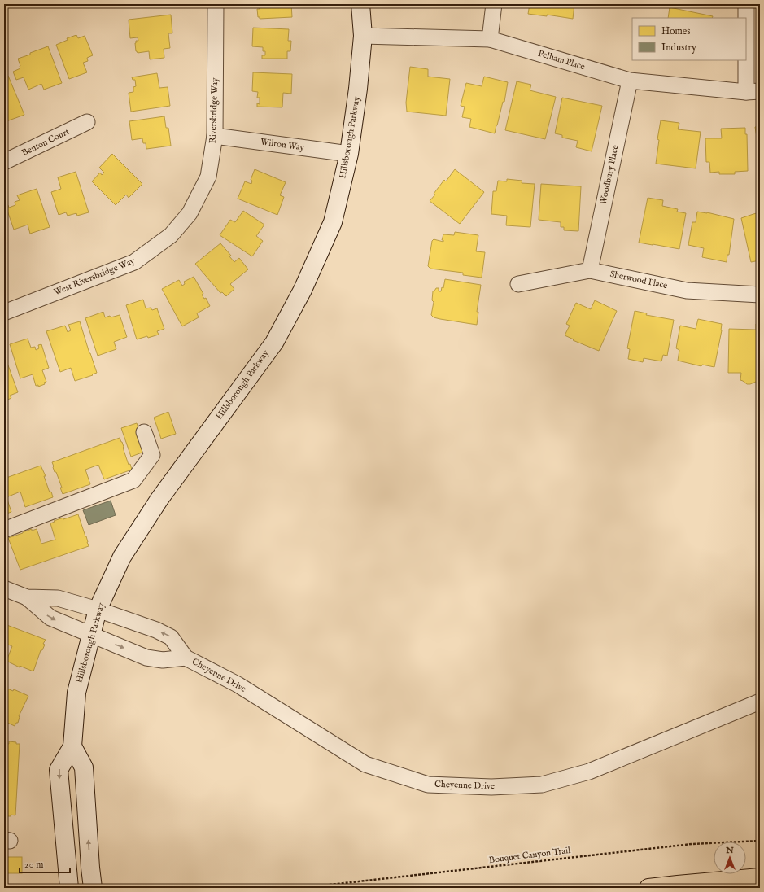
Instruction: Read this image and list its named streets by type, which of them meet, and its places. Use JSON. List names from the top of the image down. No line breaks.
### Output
{"streets":{"street":["Pelham Place","Riversbridge Way","Hillsborough Parkway","Benton Court","Wilton Way","Woodbury Place","West Riversbridge Way","Sherwood Place","Cheyenne Drive"],"path":["Bouquet Canyon Trail"]},"crossings":[["Pelham Place","Hillsborough Parkway"],["Pelham Place","Woodbury Place"],["Riversbridge Way","Wilton Way"],["Riversbridge Way","West Riversbridge Way"],["Hillsborough Parkway","Wilton Way"],["Hillsborough Parkway","Cheyenne Drive"],["Woodbury Place","Sherwood Place"]],"legend":["Homes","Industry"],"scale_bar":"20 m","north":"top"}
